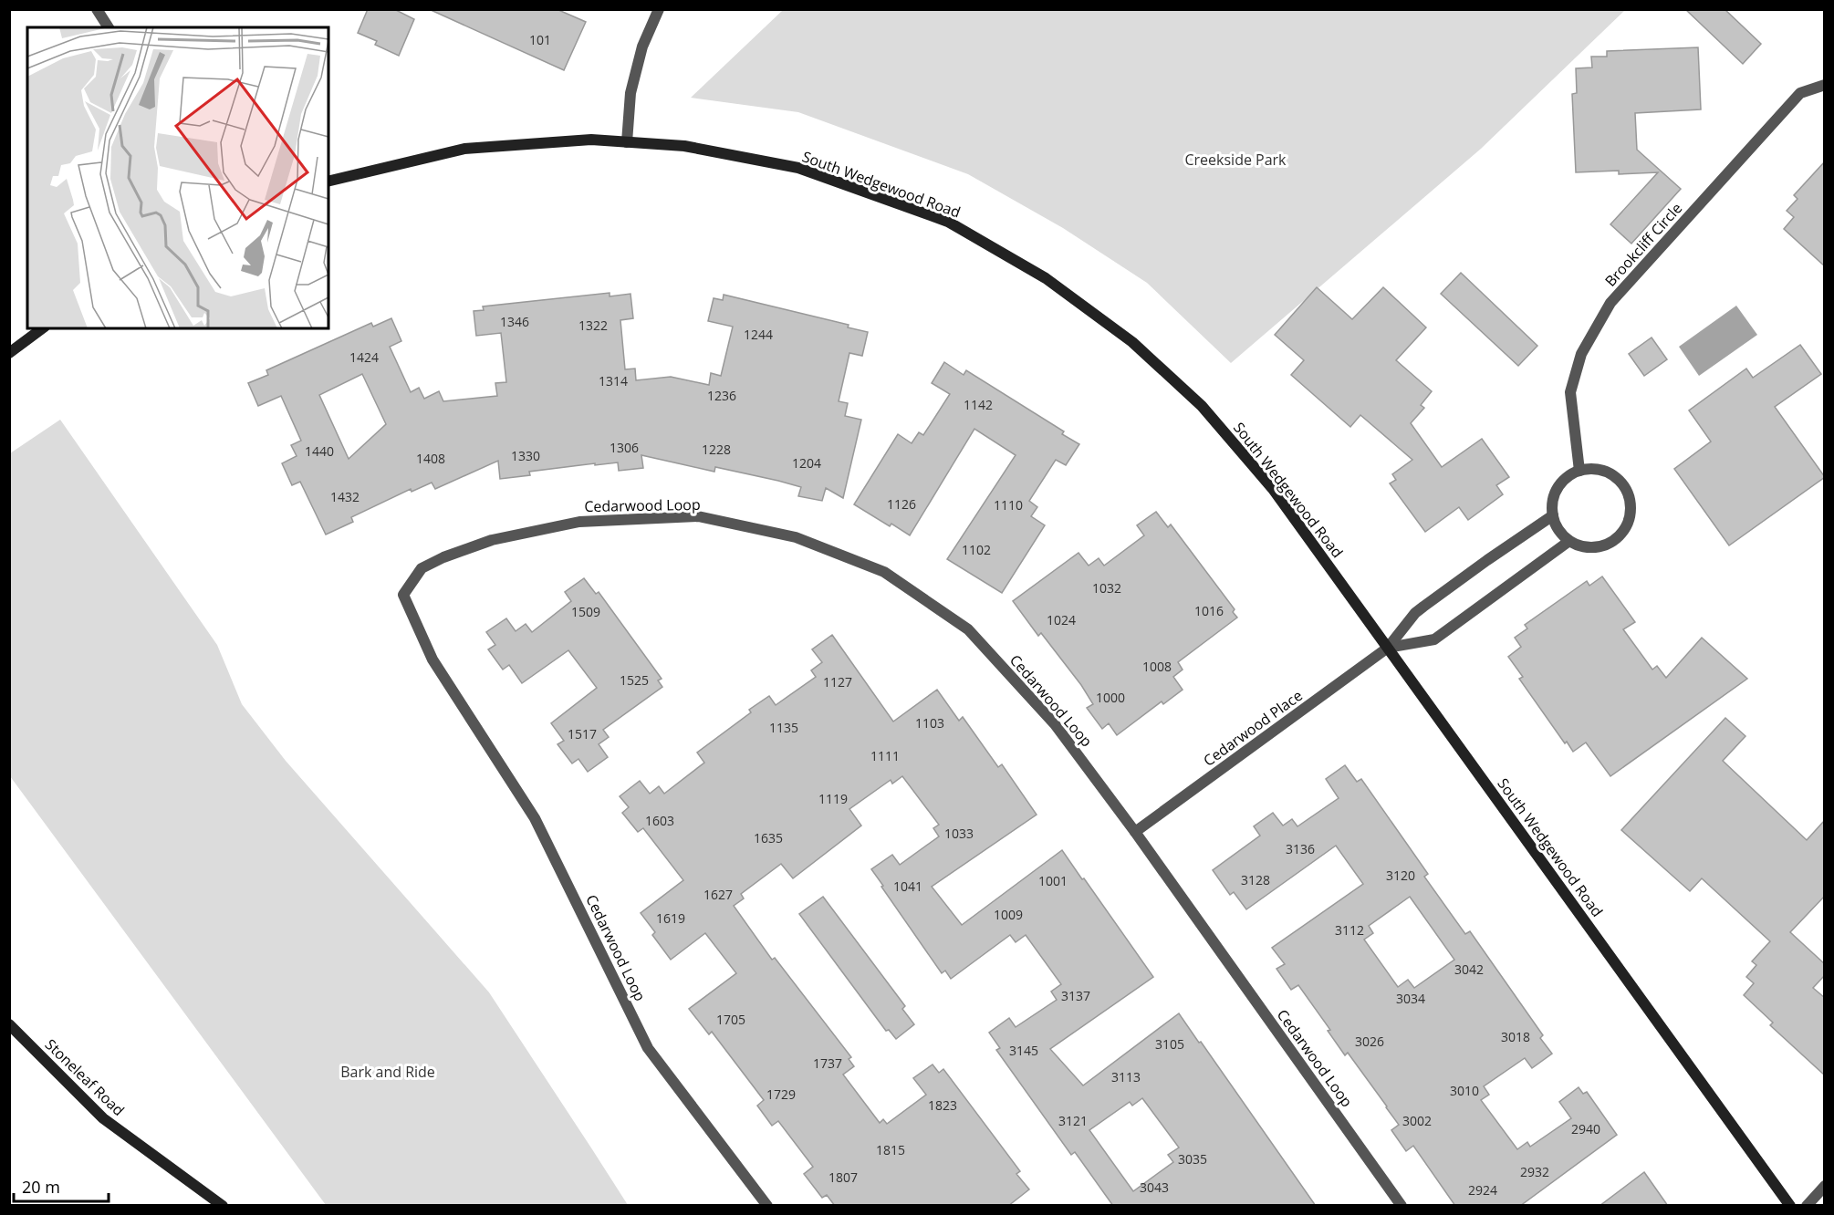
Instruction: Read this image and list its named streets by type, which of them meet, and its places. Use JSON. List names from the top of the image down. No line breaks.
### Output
{"streets":{"street":["South Wedgewood Road","Brookcliff Circle","Cedarwood Loop","Cedarwood Place","Stoneleaf Road"]},"crossings":[["South Wedgewood Road","Cedarwood Place"],["Brookcliff Circle","Cedarwood Place"],["Cedarwood Loop","Cedarwood Place"]],"parks":["Creekside Park","Bark and Ride"],"house_numbers":["101","1346","1322","1244","1424","1314","1236","1142","1306","1228","1440","1330","1408","1204","1432","1126","1110","1102","1032","1016","1509","1024","1008","1525","1127","1000","1103","1135","1517","1111","1119","1603","1033","1635","3136","3120","3128","1001","1041","1627","1009","1619","3112","3042","3137","3034","1705","3018","3026","3105","3145","1737","3113","3010","1729","1823","3121","3002","2940","1815","3035","2932","1807","3043","2924"],"scale_bar":"20 m"}
